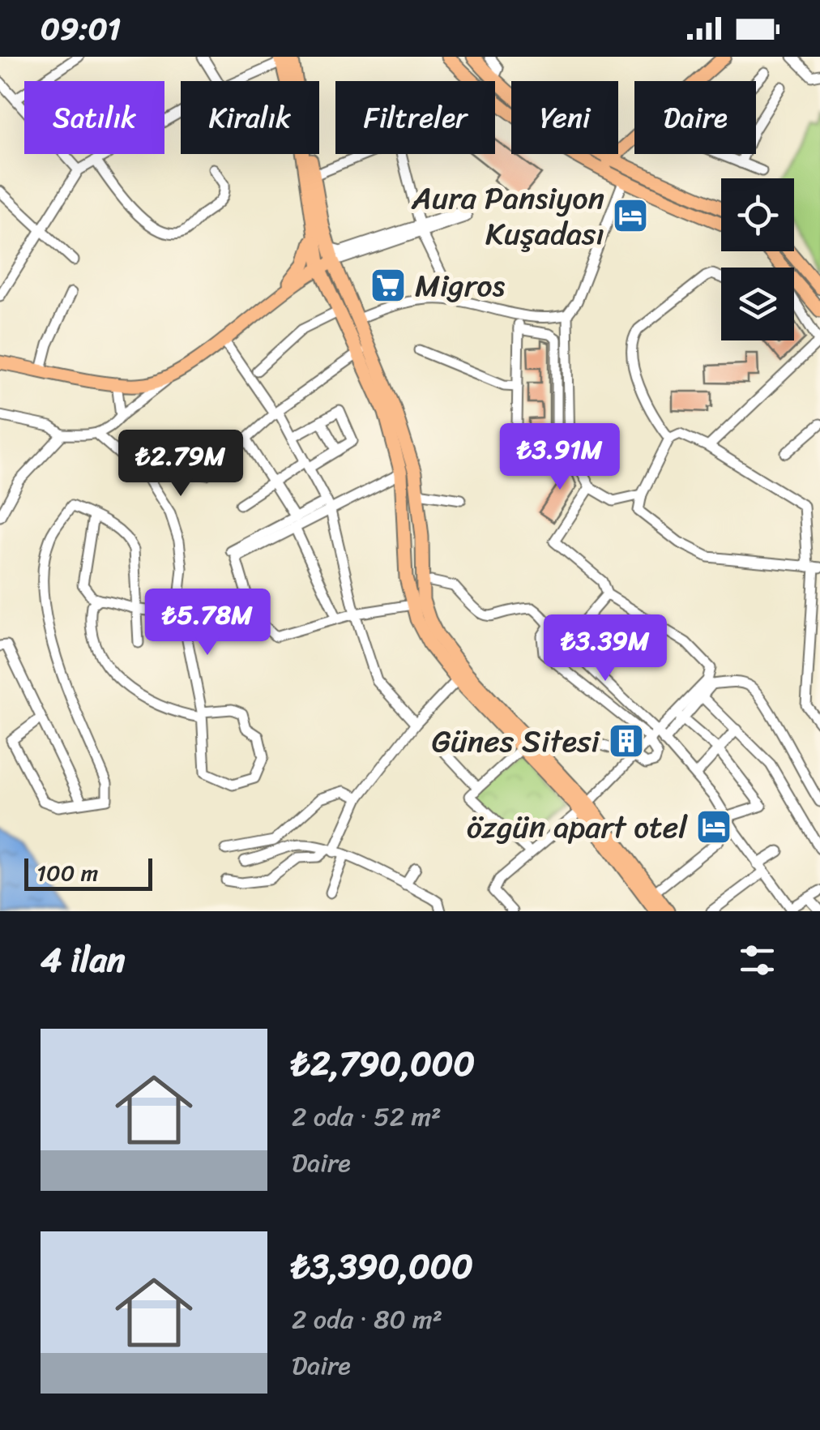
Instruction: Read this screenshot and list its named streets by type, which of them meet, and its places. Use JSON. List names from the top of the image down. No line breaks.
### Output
{"places":{"hotel":["Aura Pansiyon Kuşadası","özgün apart otel"],"supermarket":["Migros"],"building":["Günes Sitesi"]},"scale_bar":"100 m","page":{"status":"09:01","chip":["Satılık","Kiralık","Filtreler","Yeni","Daire"],"price":["₺3.91M","₺2.79M","₺5.78M","₺3.39M"],"scale":"100 m","heading":"4 ilan","list":[{"name":"₺2,790,000","note":"2 oda · 52 m² · Daire"},{"name":"₺3,390,000","note":"2 oda · 80 m² · Daire"}]}}
